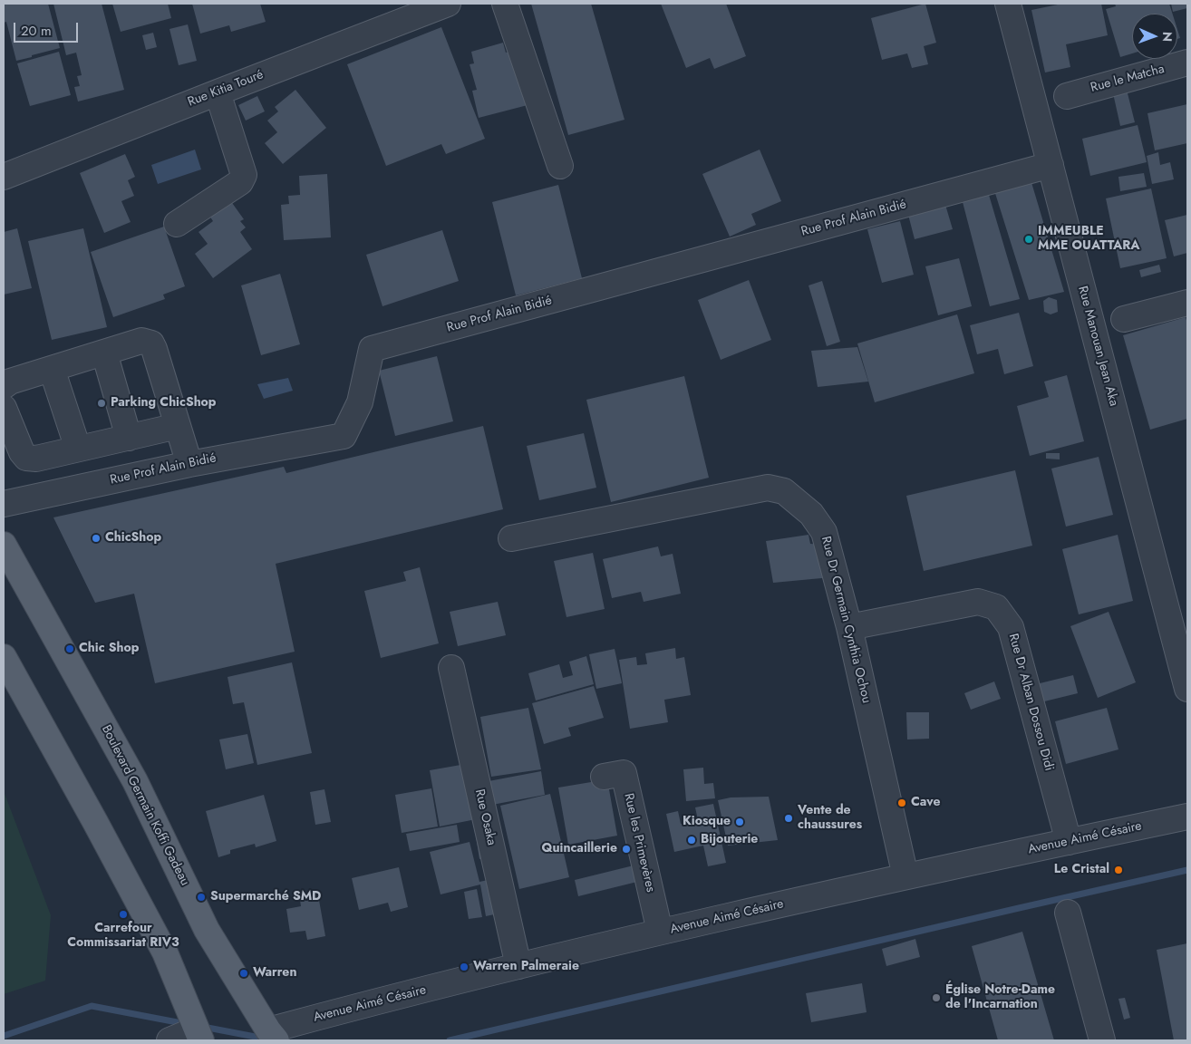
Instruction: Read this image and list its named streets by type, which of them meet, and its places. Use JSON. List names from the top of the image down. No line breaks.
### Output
{"streets":{"main road":["Boulevard Germain Koffi Gadeau"],"street":["Rue le Matcha","Rue Kitia Touré","Rue Prof Alain Bidié","Rue Manouan Jean Aka","Rue Dr Germain Cynthia Ochou","Rue Dr Alban Dossou Didi","Rue Osaka","Avenue Aimé Césaire","Rue les Primevères"]},"crossings":[["Rue Prof Alain Bidié","Rue Manouan Jean Aka"],["Rue Dr Germain Cynthia Ochou","Rue Dr Alban Dossou Didi"],["Rue Dr Germain Cynthia Ochou","Avenue Aimé Césaire"],["Rue Dr Alban Dossou Didi","Avenue Aimé Césaire"],["Boulevard Germain Koffi Gadeau","Avenue Aimé Césaire"],["Rue Osaka","Avenue Aimé Césaire"],["Avenue Aimé Césaire","Rue les Primevères"]],"places":["IMMEUBLE MME OUATTARA","Parking ChicShop","ChicShop","Chic Shop","Cave","Vente de chaussures","Kiosque","Bijouterie","Quincaillerie","Le Cristal","Supermarché SMD","Carrefour Commissariat RIV3","Warren Palmeraie","Warren","Église Notre-Dame de l'Incarnation"],"scale_bar":"20 m","north":"right"}
